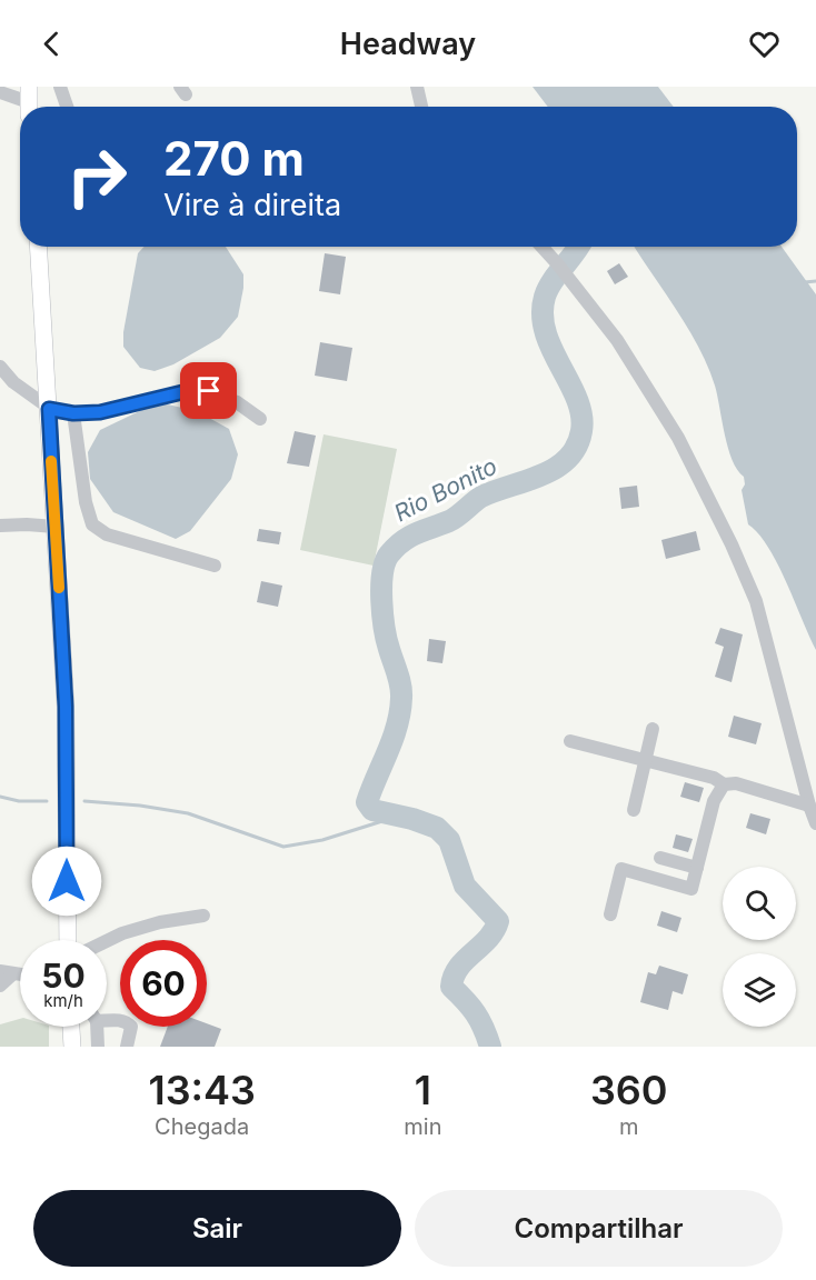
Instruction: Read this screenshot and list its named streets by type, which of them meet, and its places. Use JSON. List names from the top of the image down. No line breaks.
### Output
{"water":["Rio Bonito"],"page":{"header":"Headway","turn":["270 m","Vire à direita"],"speed":"50 km/h","limit":"60","eta":["13:43","Chegada","1","min","360","m"],"buttons":["Sair","Compartilhar"]}}
